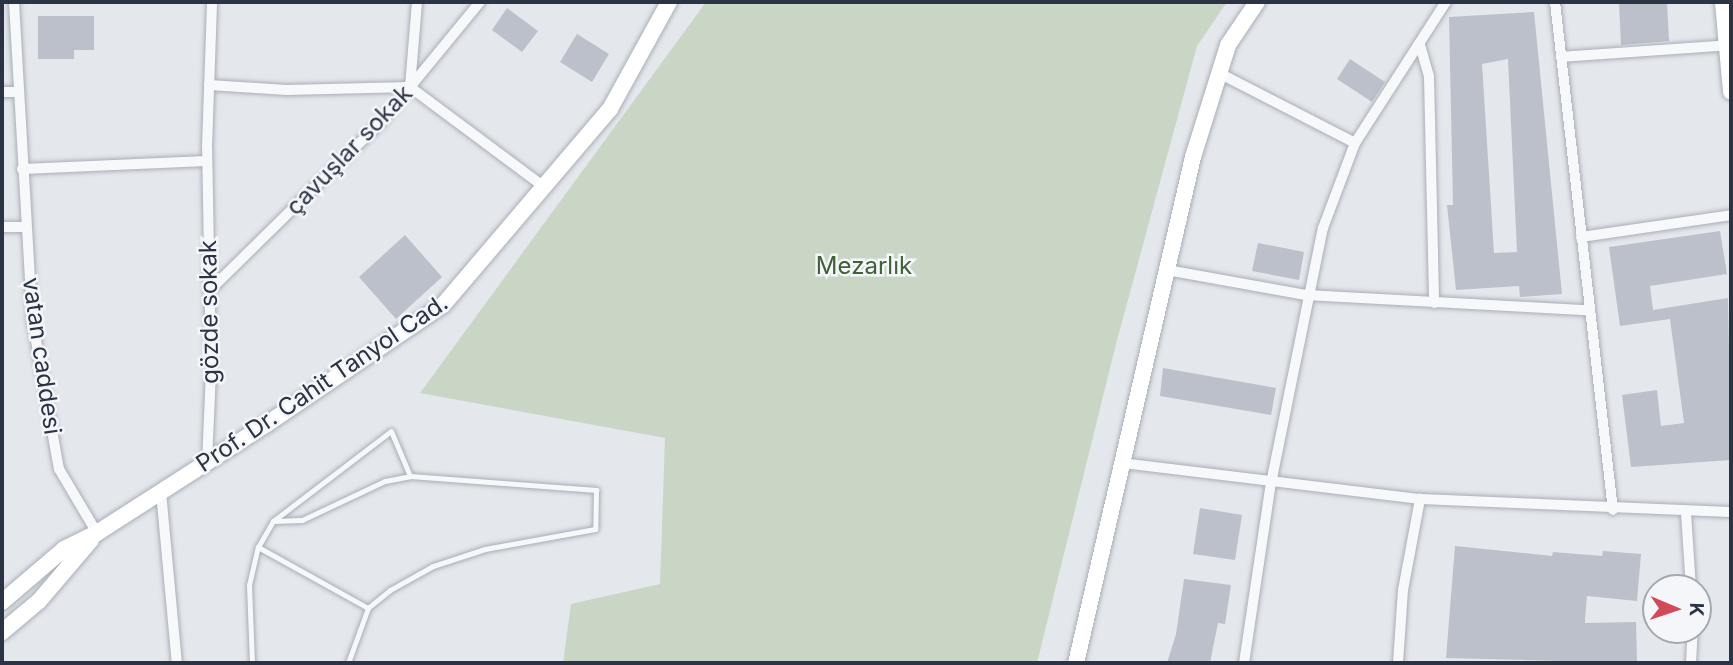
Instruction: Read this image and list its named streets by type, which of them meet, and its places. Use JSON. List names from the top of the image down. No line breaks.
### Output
{"streets":{"street":["çavuşlar sokak","gözde sokak","vatan caddesi","Prof. Dr. Cahit Tanyol Cad."]},"crossings":[["çavuşlar sokak","gözde sokak"],["gözde sokak","Prof. Dr. Cahit Tanyol Cad."],["vatan caddesi","Prof. Dr. Cahit Tanyol Cad."]],"parks":["Mezarlık"],"north":"right"}
